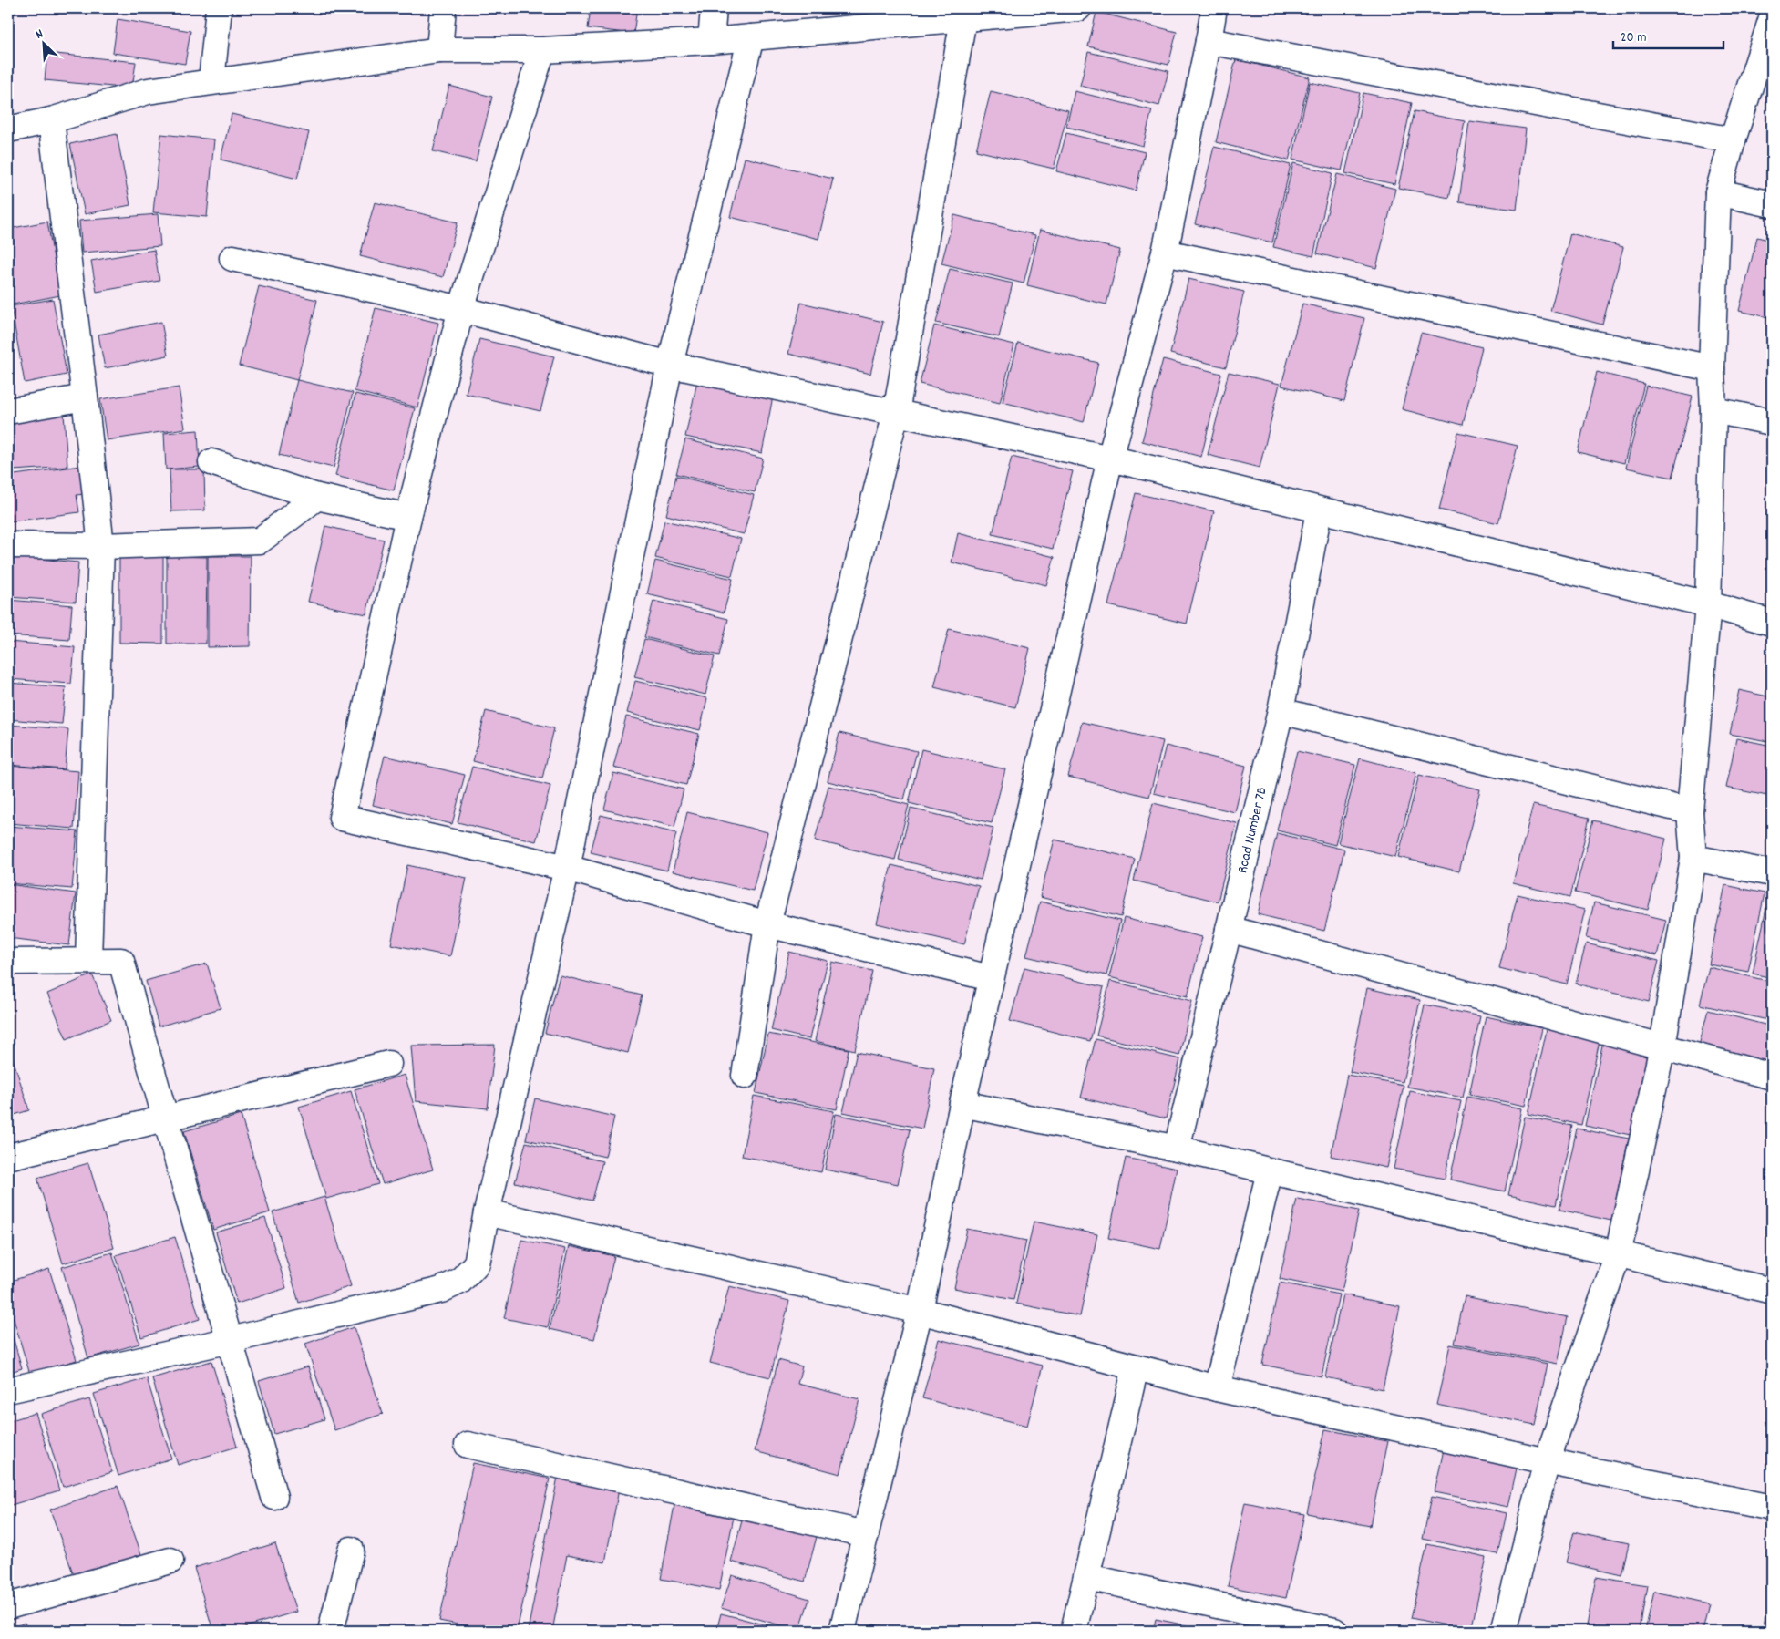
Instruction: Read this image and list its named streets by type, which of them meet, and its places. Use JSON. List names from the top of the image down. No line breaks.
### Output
{"streets":{"street":["Road Number 7B"]},"scale_bar":"20 m","north":"top left"}
